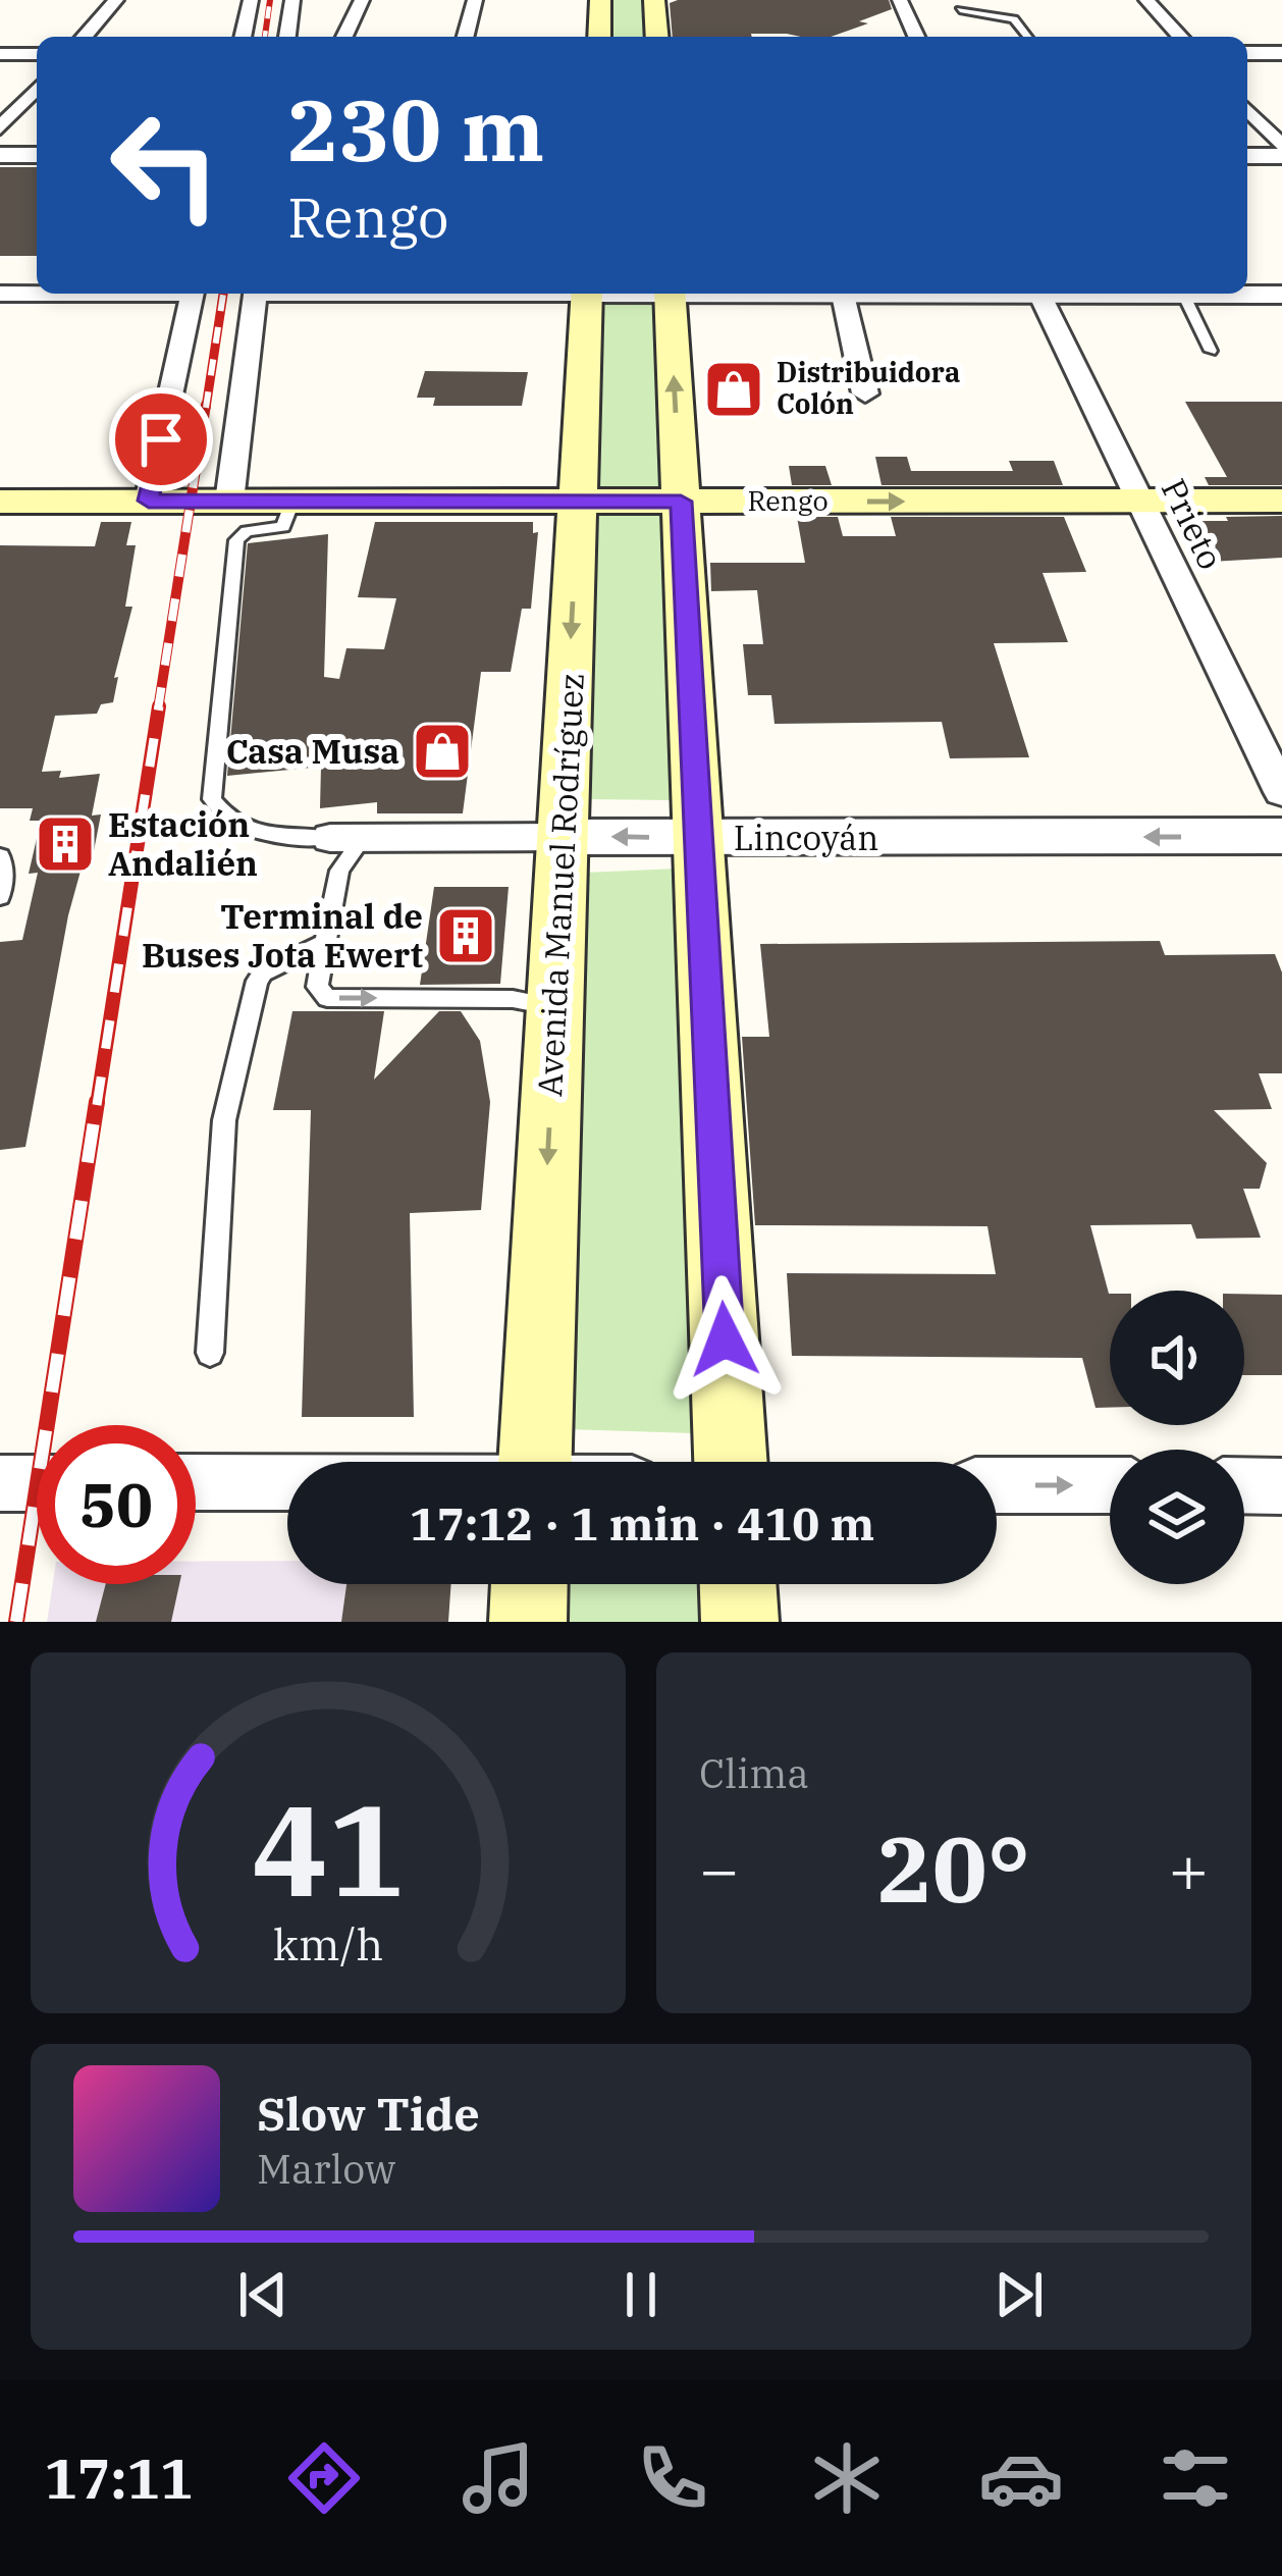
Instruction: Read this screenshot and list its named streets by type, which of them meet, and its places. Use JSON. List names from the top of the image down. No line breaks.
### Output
{"streets":{"main road":["Rengo","Avenida Manuel Rodríguez"],"street":["Prieto","Lincoyán"]},"crossings":[["Rengo","Prieto"],["Rengo","Avenida Manuel Rodríguez"],["Lincoyán","Avenida Manuel Rodríguez"]],"one_way":["Rengo","Lincoyán"],"places":{"shop":["Distribuidora Colón","Casa Musa"],"building":["Estación Andalién","Terminal de Buses Jota Ewert"]},"page":{"turn":["230 m","Rengo"],"limit":"50","trip":"17:12 · 1 min · 410 m","tile":"Clima","heat":["−","20°","+"],"song":["Slow Tide","Marlow"],"tabs":"17:11","gauge":["41","km/h"]}}
